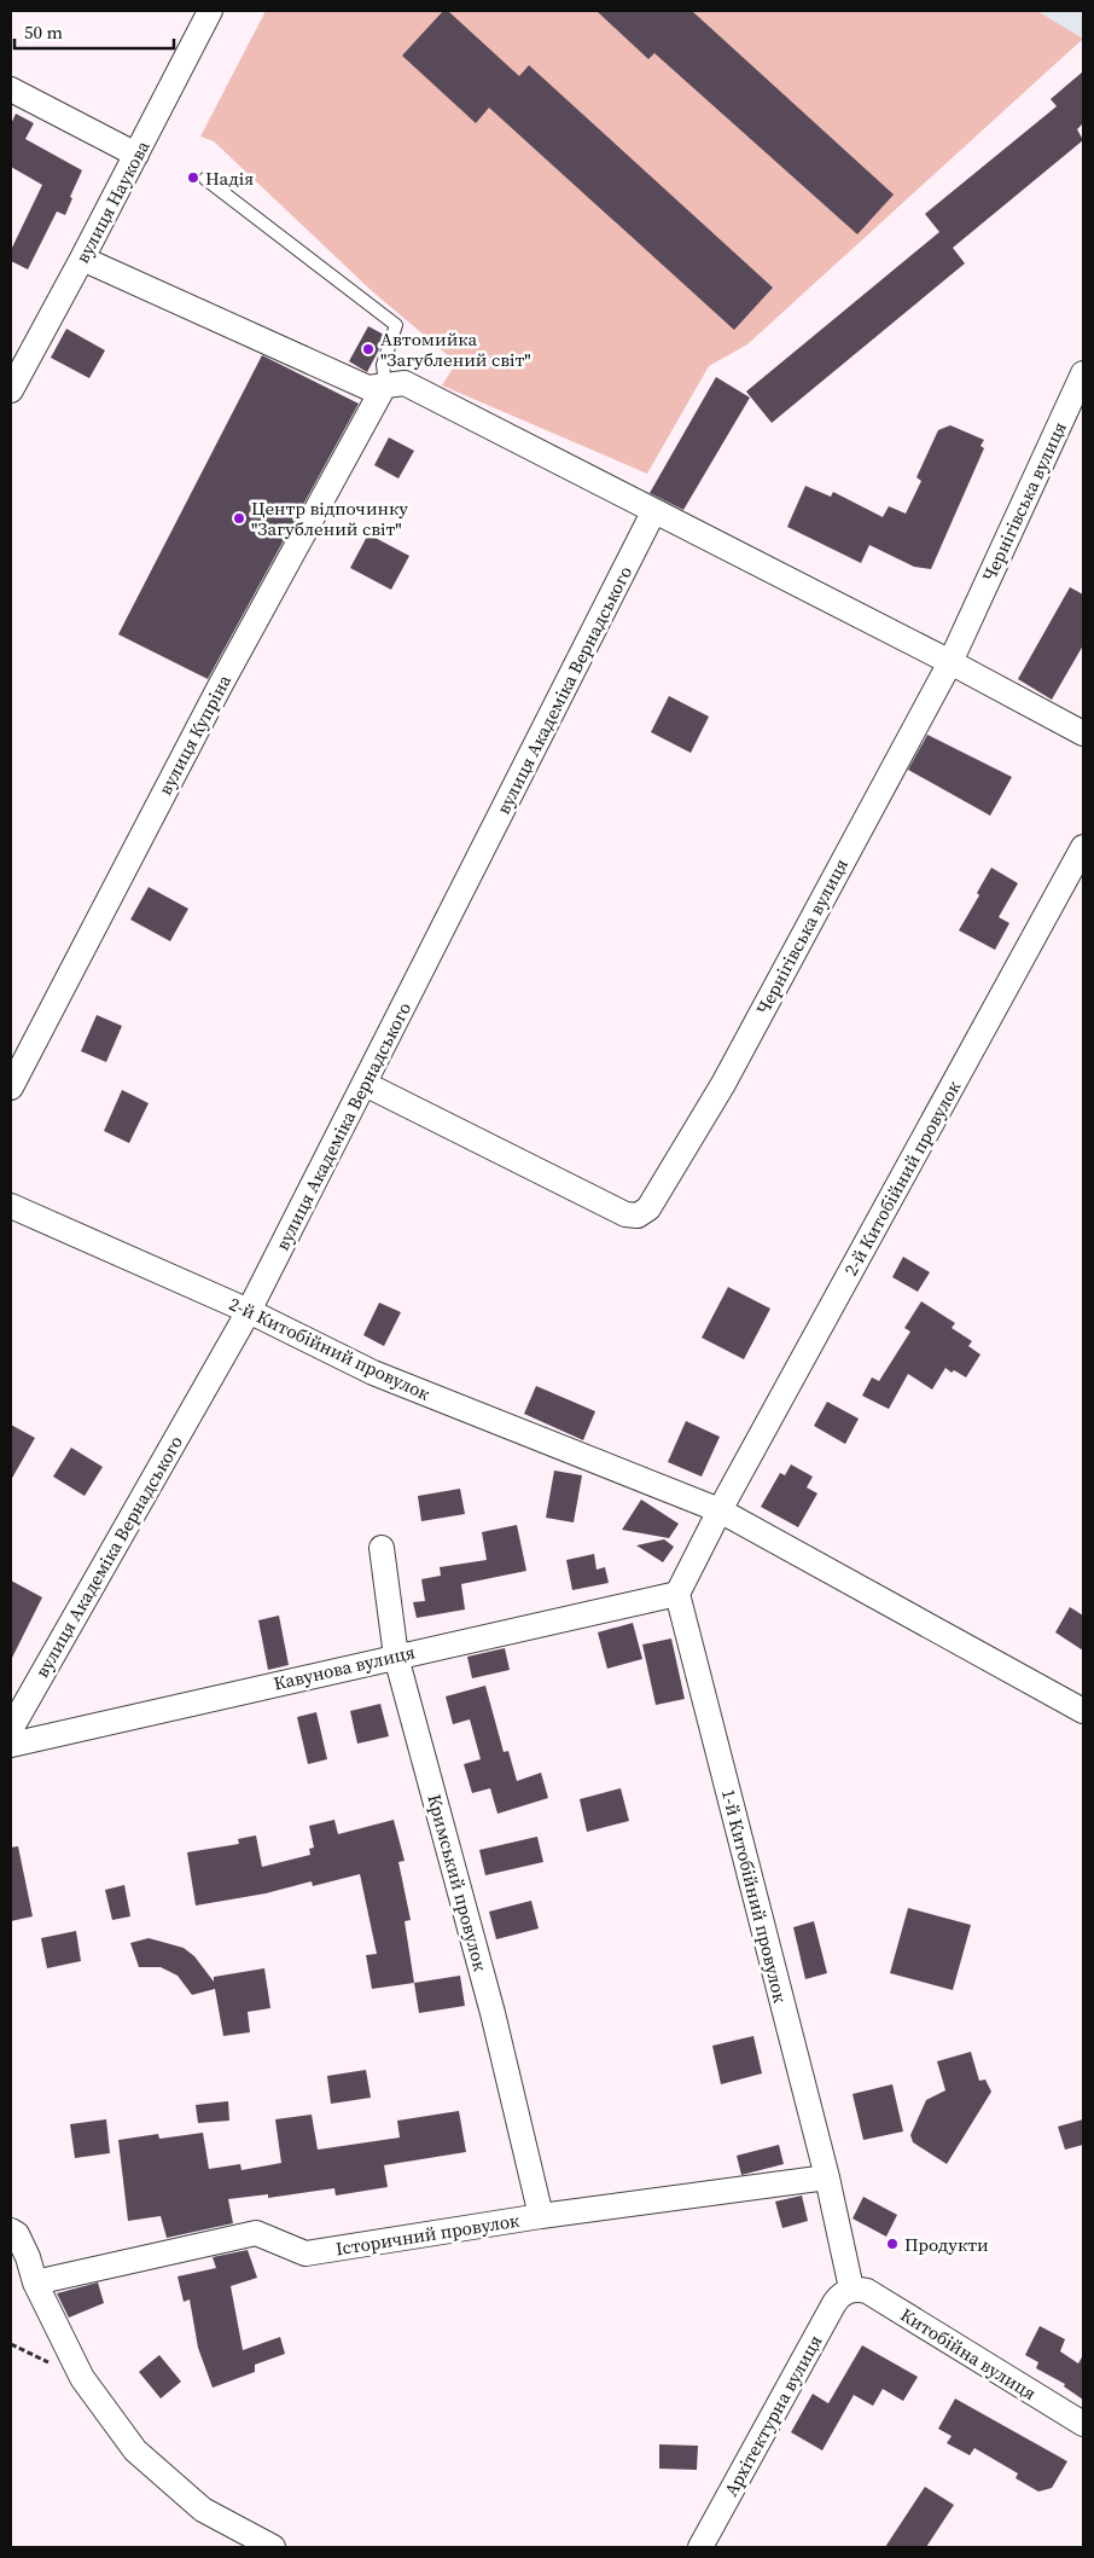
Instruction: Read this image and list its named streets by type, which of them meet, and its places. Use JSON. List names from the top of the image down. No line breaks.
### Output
{"streets":{"street":["вулиця Наукова","Чернігівська вулиця","вулиця Академіка Вернадського","вулиця Купріна","2-й Китобійний провулок","Кавунова вулиця","Кримський провулок","1-й Китобійний провулок","Історичний провулок","Китобійна вулиця","Архітектурна вулиця"]},"crossings":[["Чернігівська вулиця","вулиця Академіка Вернадського"],["вулиця Академіка Вернадського","2-й Китобійний провулок"],["Кавунова вулиця","Кримський провулок"],["Кавунова вулиця","1-й Китобійний провулок"],["Кримський провулок","Історичний провулок"],["1-й Китобійний провулок","Історичний провулок"],["1-й Китобійний провулок","Китобійна вулиця"],["1-й Китобійний провулок","Архітектурна вулиця"],["Китобійна вулиця","Архітектурна вулиця"]],"places":["Надія","Автомийка \"Загублений світ\"","Центр відпочинку \"Загублений світ\"","Продукти"],"scale_bar":"50 m"}
